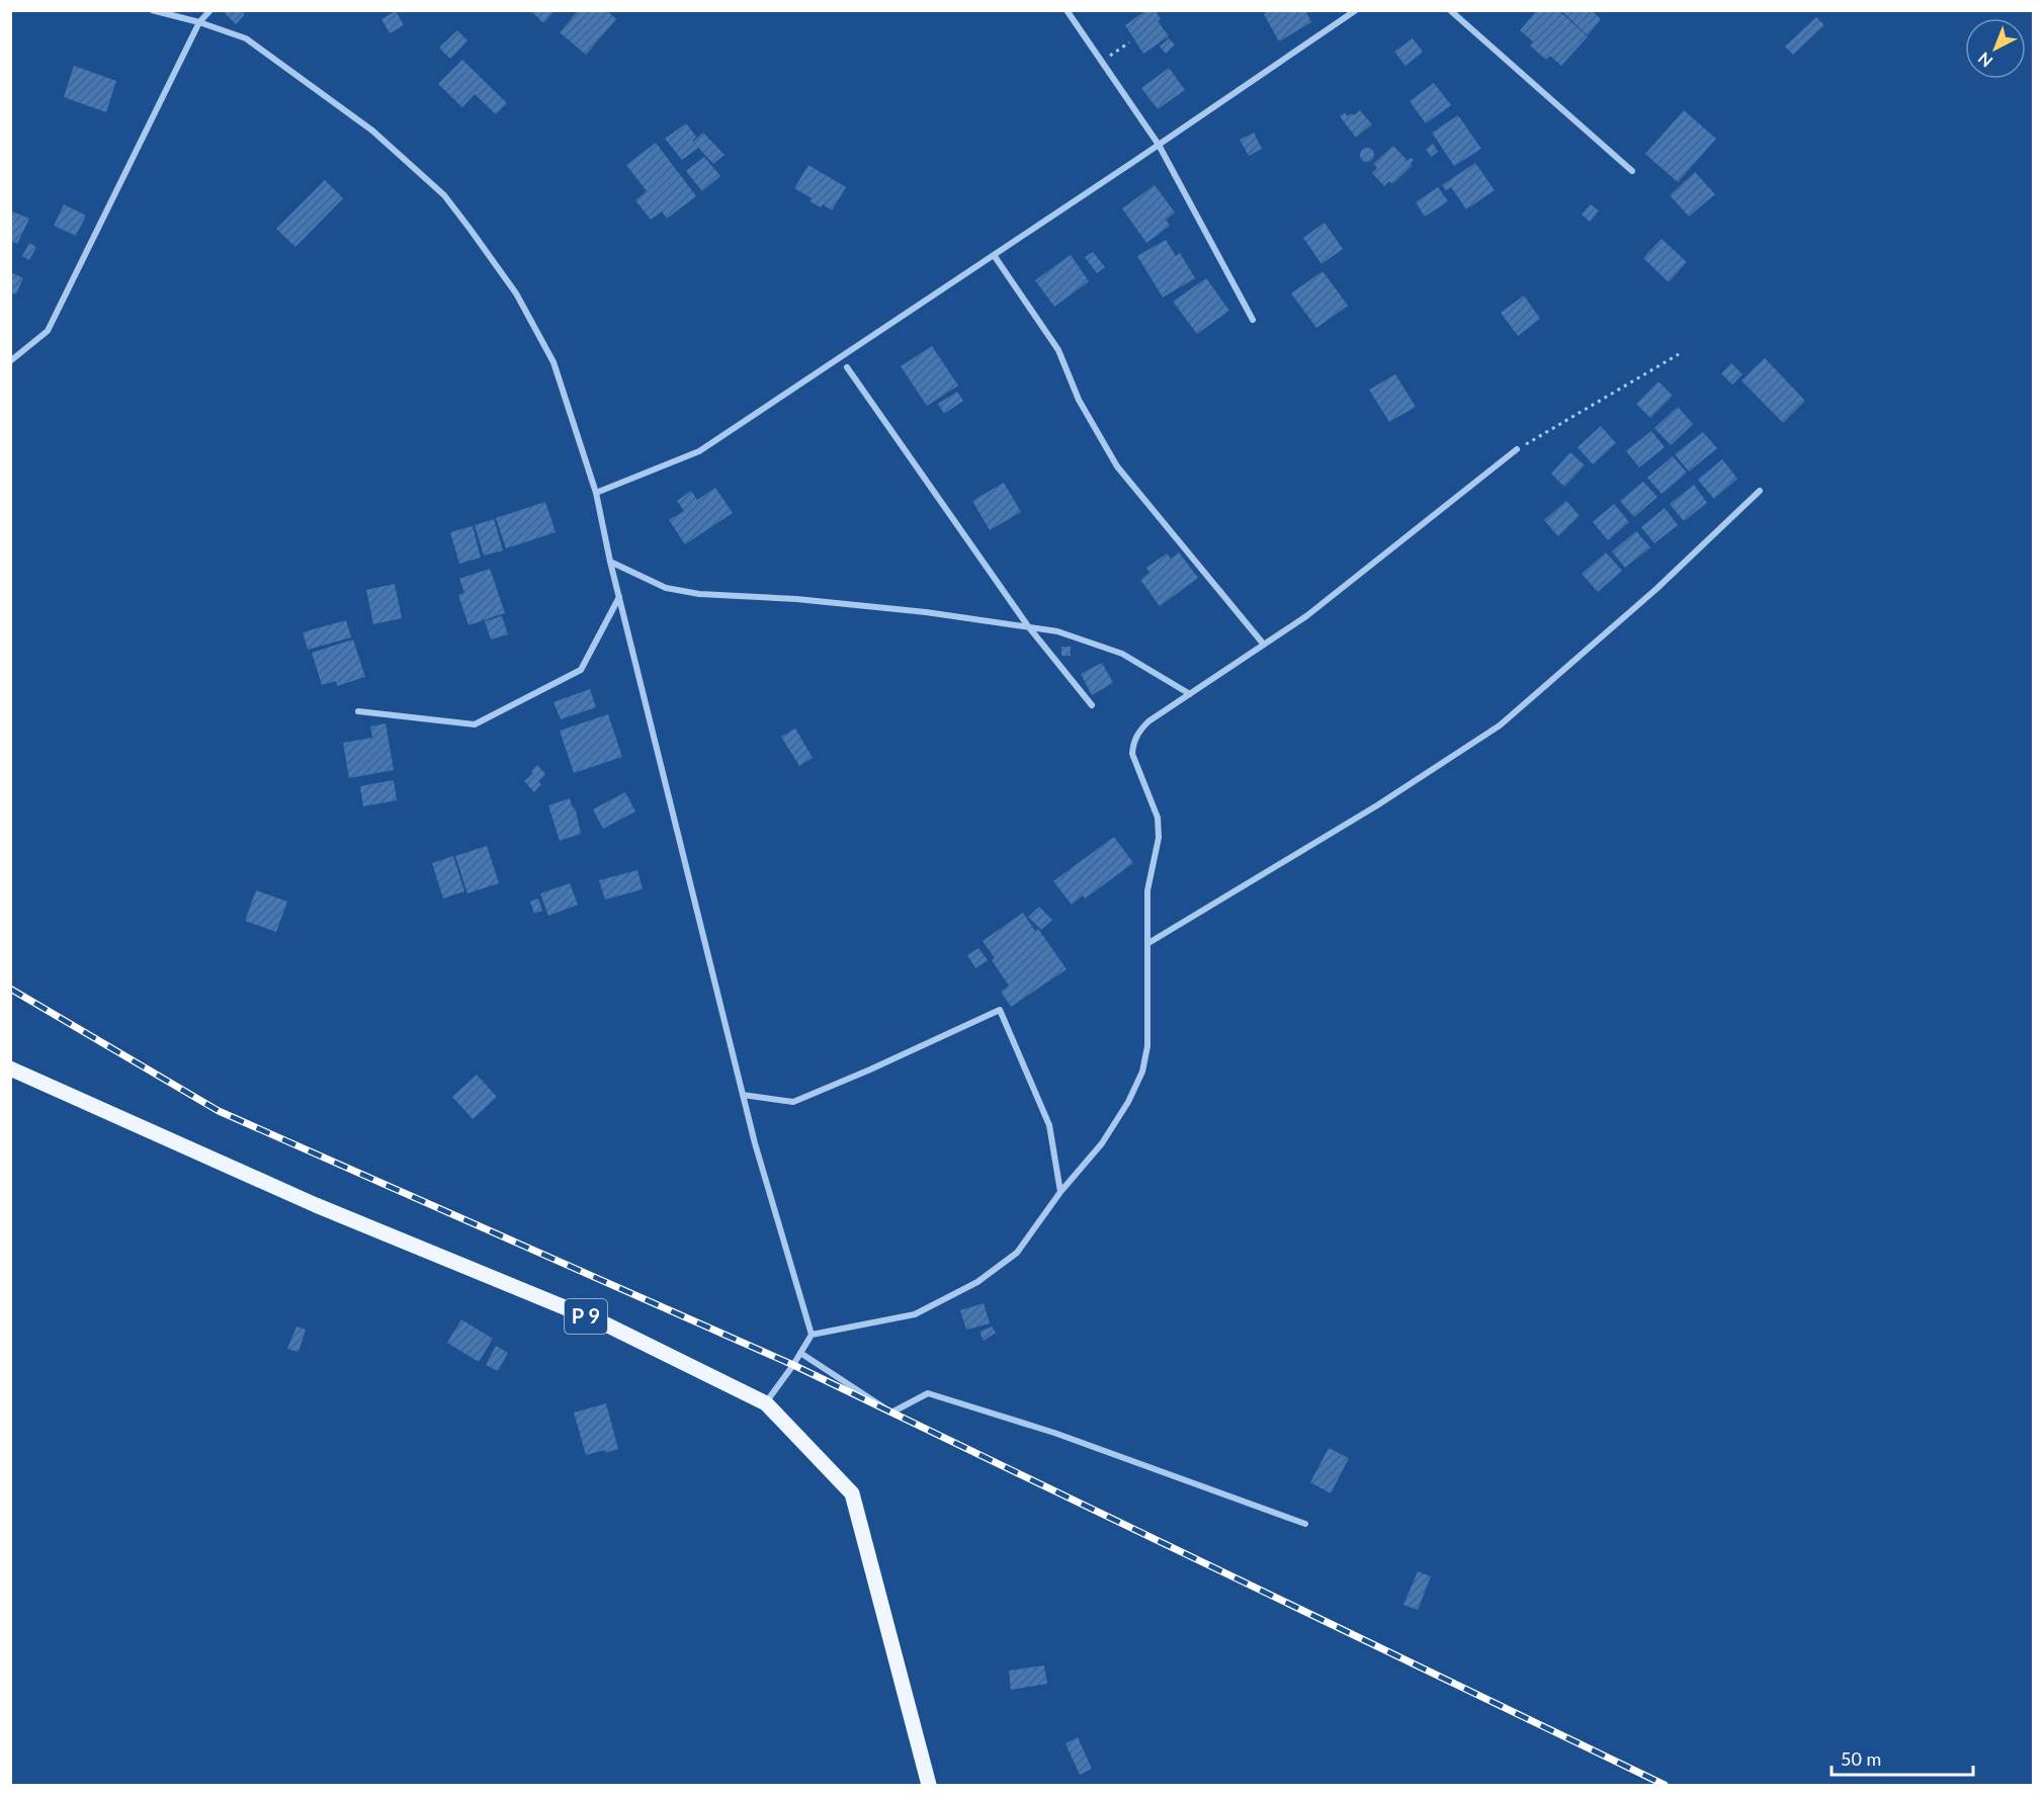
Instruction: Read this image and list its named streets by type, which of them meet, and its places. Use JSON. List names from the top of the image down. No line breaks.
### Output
{"streets":{"main road":["P 9"]},"scale_bar":"50 m","north":"bottom left"}
